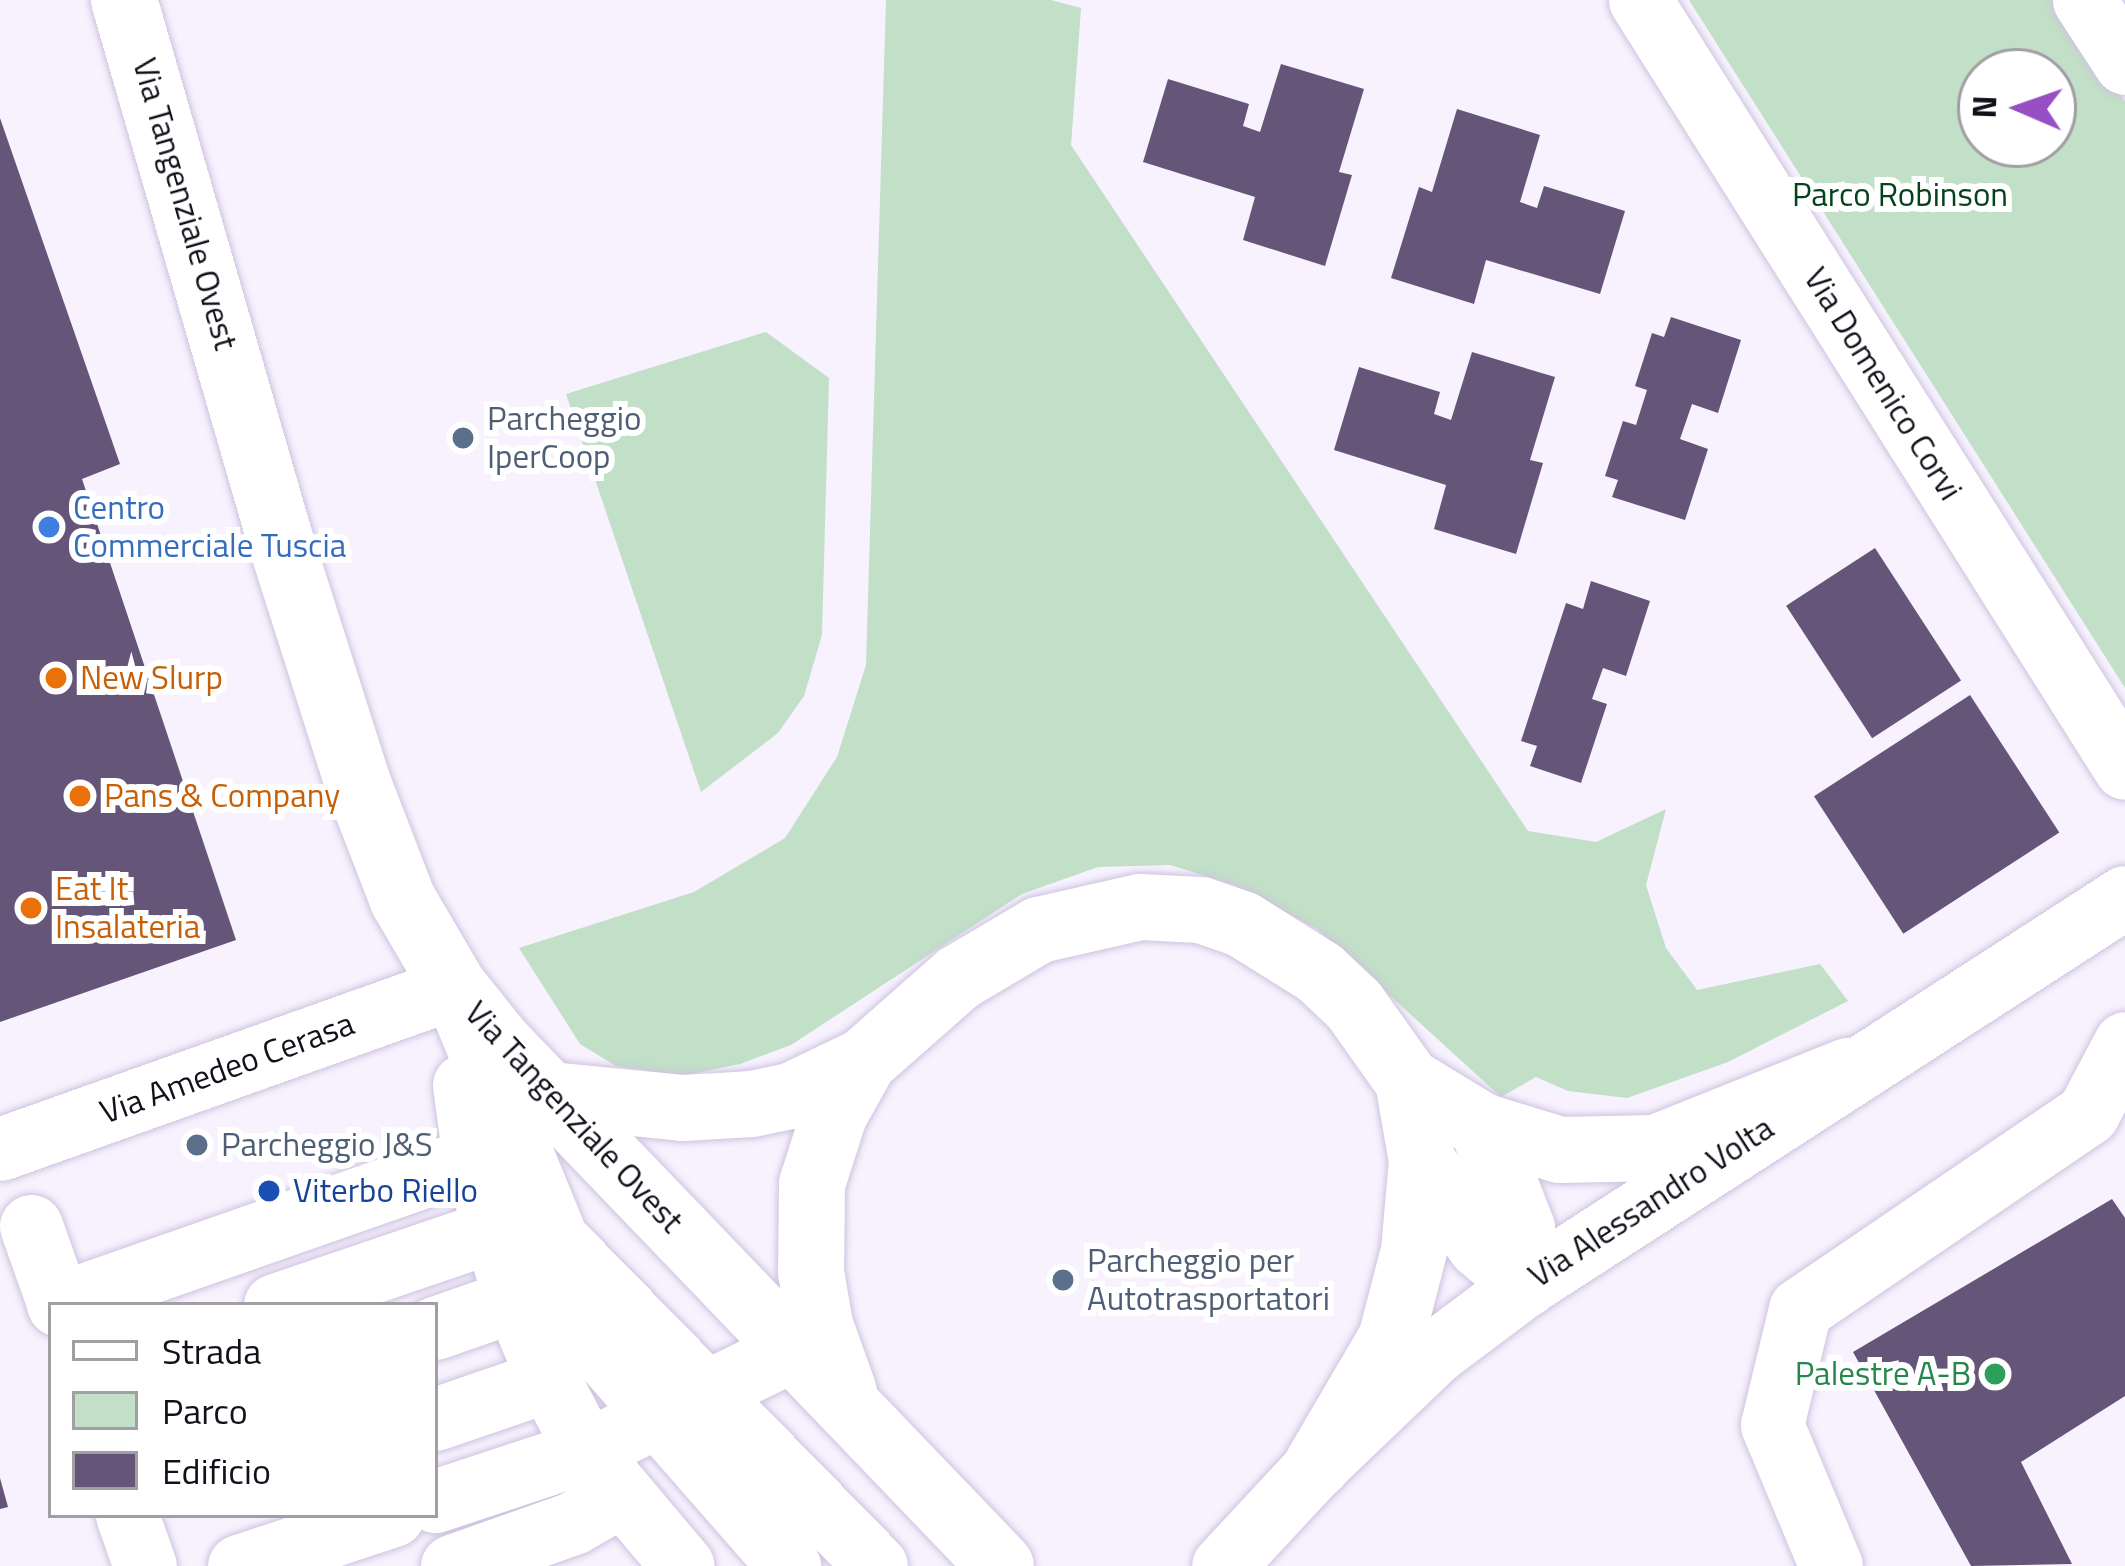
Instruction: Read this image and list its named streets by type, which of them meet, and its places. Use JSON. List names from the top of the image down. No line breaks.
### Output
{"streets":{"main road":["Via Tangenziale Ovest"],"street":["Via Domenico Corvi","Via Amedeo Cerasa","Via Alessandro Volta"]},"crossings":[["Via Tangenziale Ovest","Via Amedeo Cerasa"]],"parks":["Parco Robinson"],"places":["Parcheggio IperCoop","Centro Commerciale Tuscia","New Slurp","Pans & Company","Eat It Insalateria","Parcheggio J&S","Viterbo Riello","Parcheggio per Autotrasportatori","Palestre A-B"],"legend":["Strada","Parco","Edificio"],"north":"left"}
